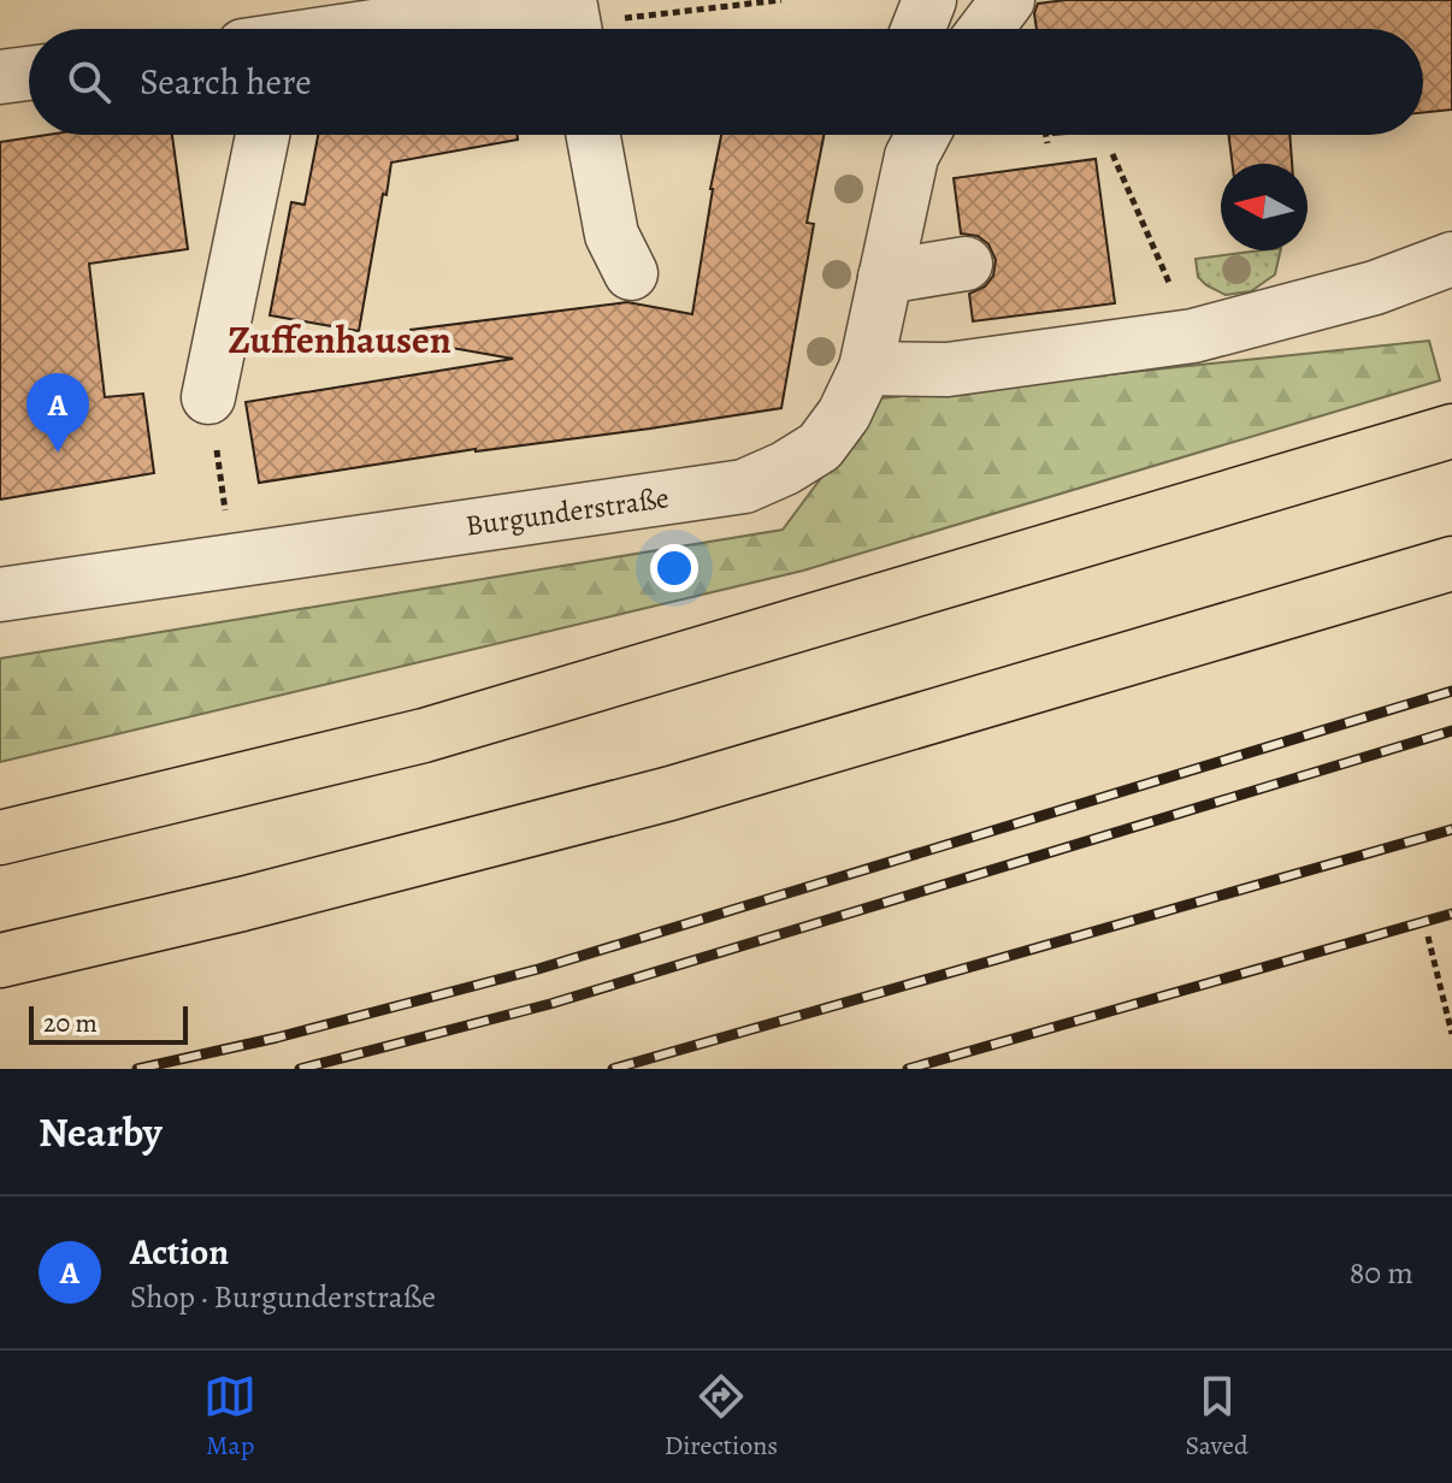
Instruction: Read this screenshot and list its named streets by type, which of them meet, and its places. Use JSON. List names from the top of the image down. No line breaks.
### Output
{"streets":{"street":["Burgunderstraße"]},"districts":["Zuffenhausen"],"scale_bar":"20 m","north":"left","page":{"search":"Search here","pins":"A","scale":"20 m","heading":"Nearby","list":[{"mark":"A","name":"Action","note":"Shop · Burgunderstraße","value":"80 m"}],"nav":["Map","Directions","Saved"]}}
